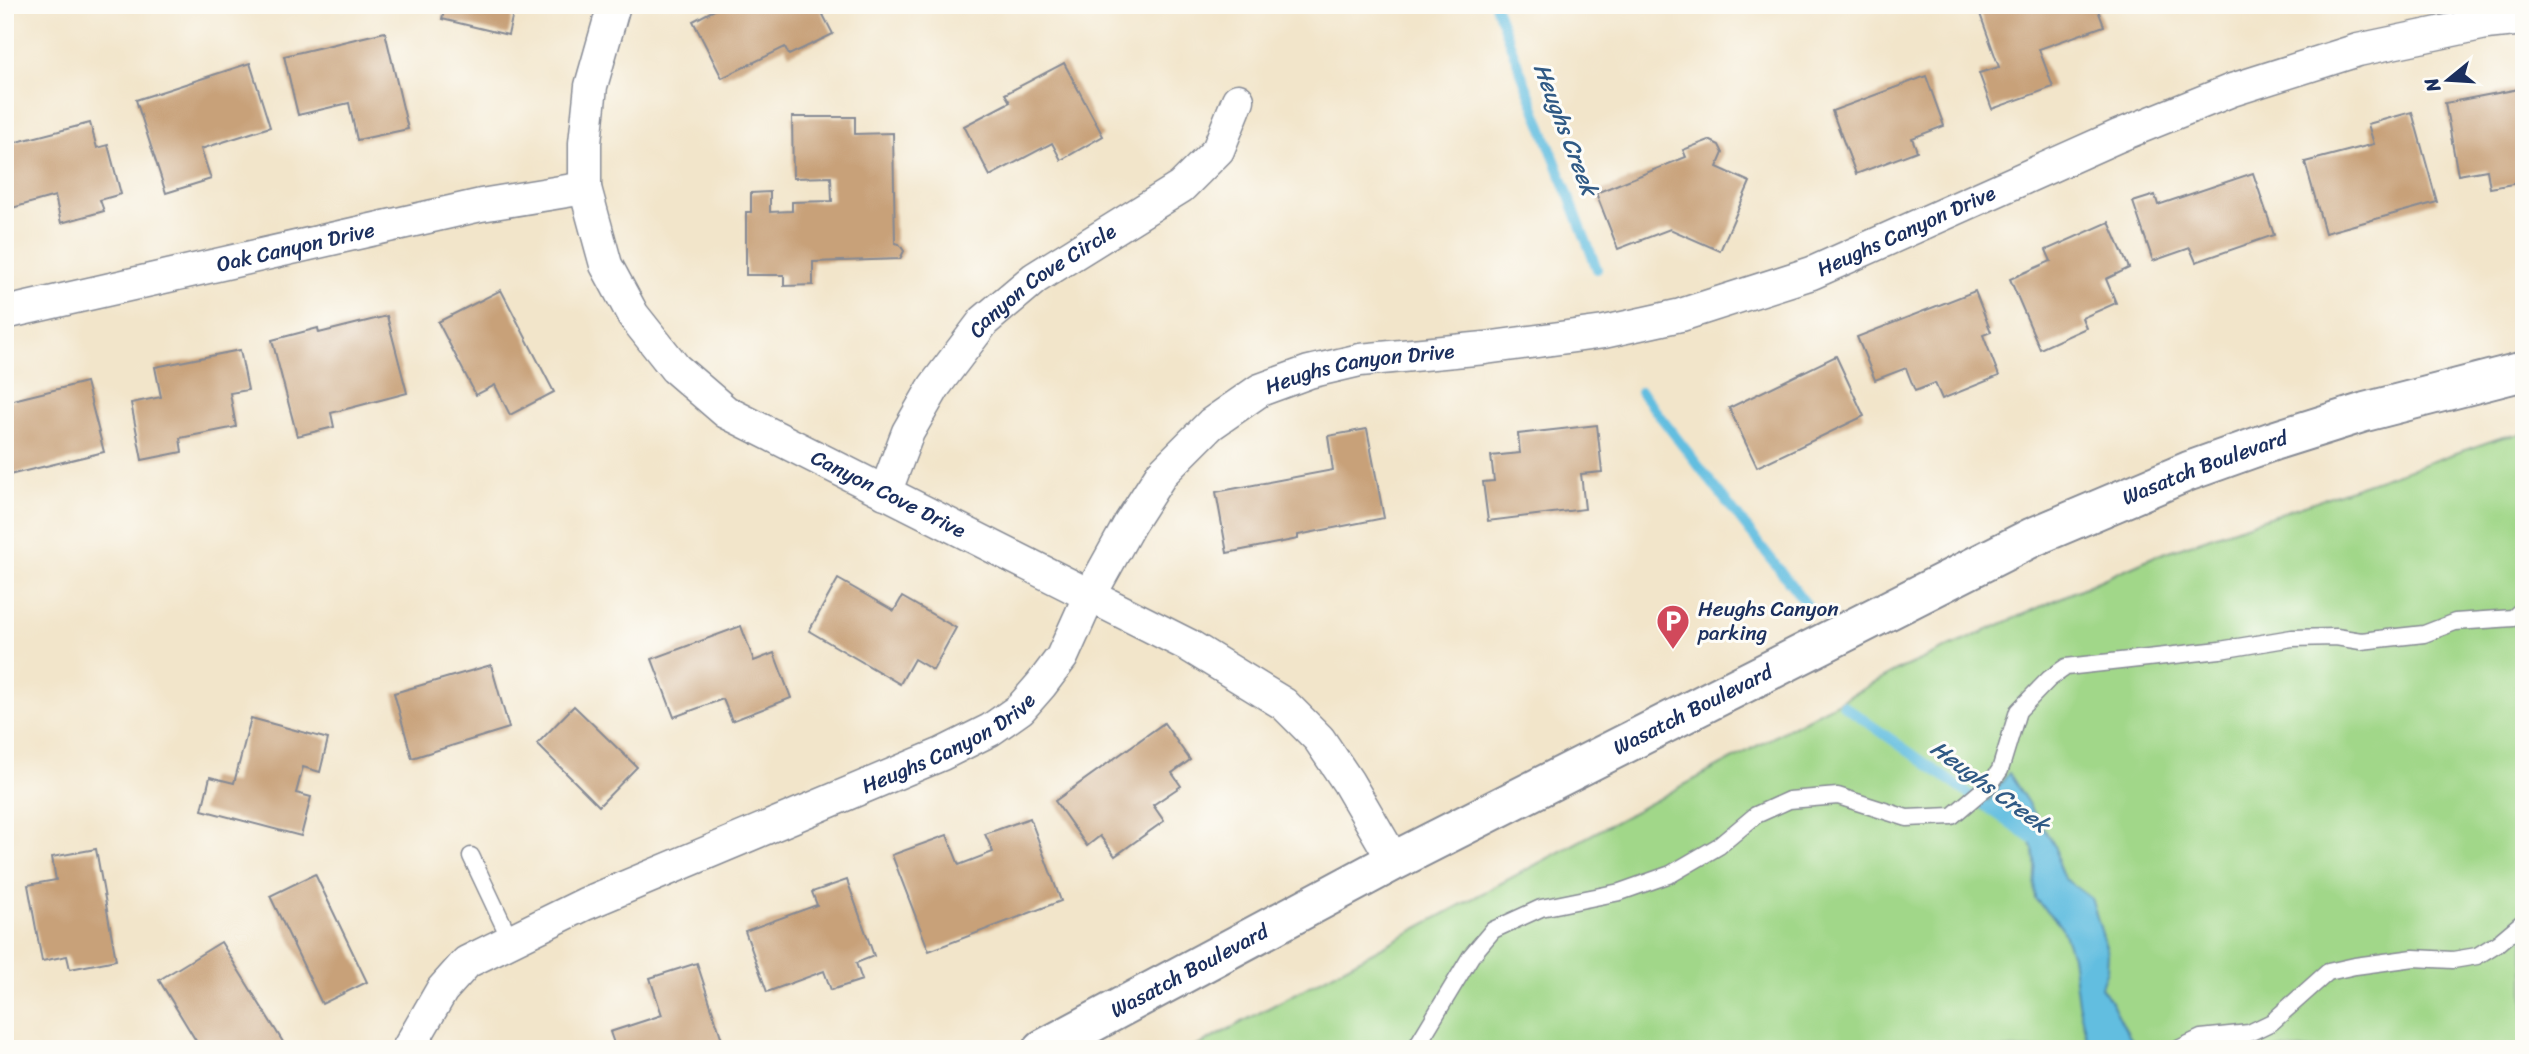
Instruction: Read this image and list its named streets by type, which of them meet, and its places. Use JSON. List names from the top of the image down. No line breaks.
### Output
{"streets":{"street":["Heughs Canyon Drive","Oak Canyon Drive","Canyon Cove Circle","Wasatch Boulevard","Canyon Cove Drive"]},"crossings":[["Heughs Canyon Drive","Canyon Cove Drive"],["Oak Canyon Drive","Canyon Cove Drive"],["Canyon Cove Circle","Canyon Cove Drive"],["Wasatch Boulevard","Canyon Cove Drive"]],"water":["Heughs Creek"],"places":{"parking":["Heughs Canyon parking"]},"north":"left"}
